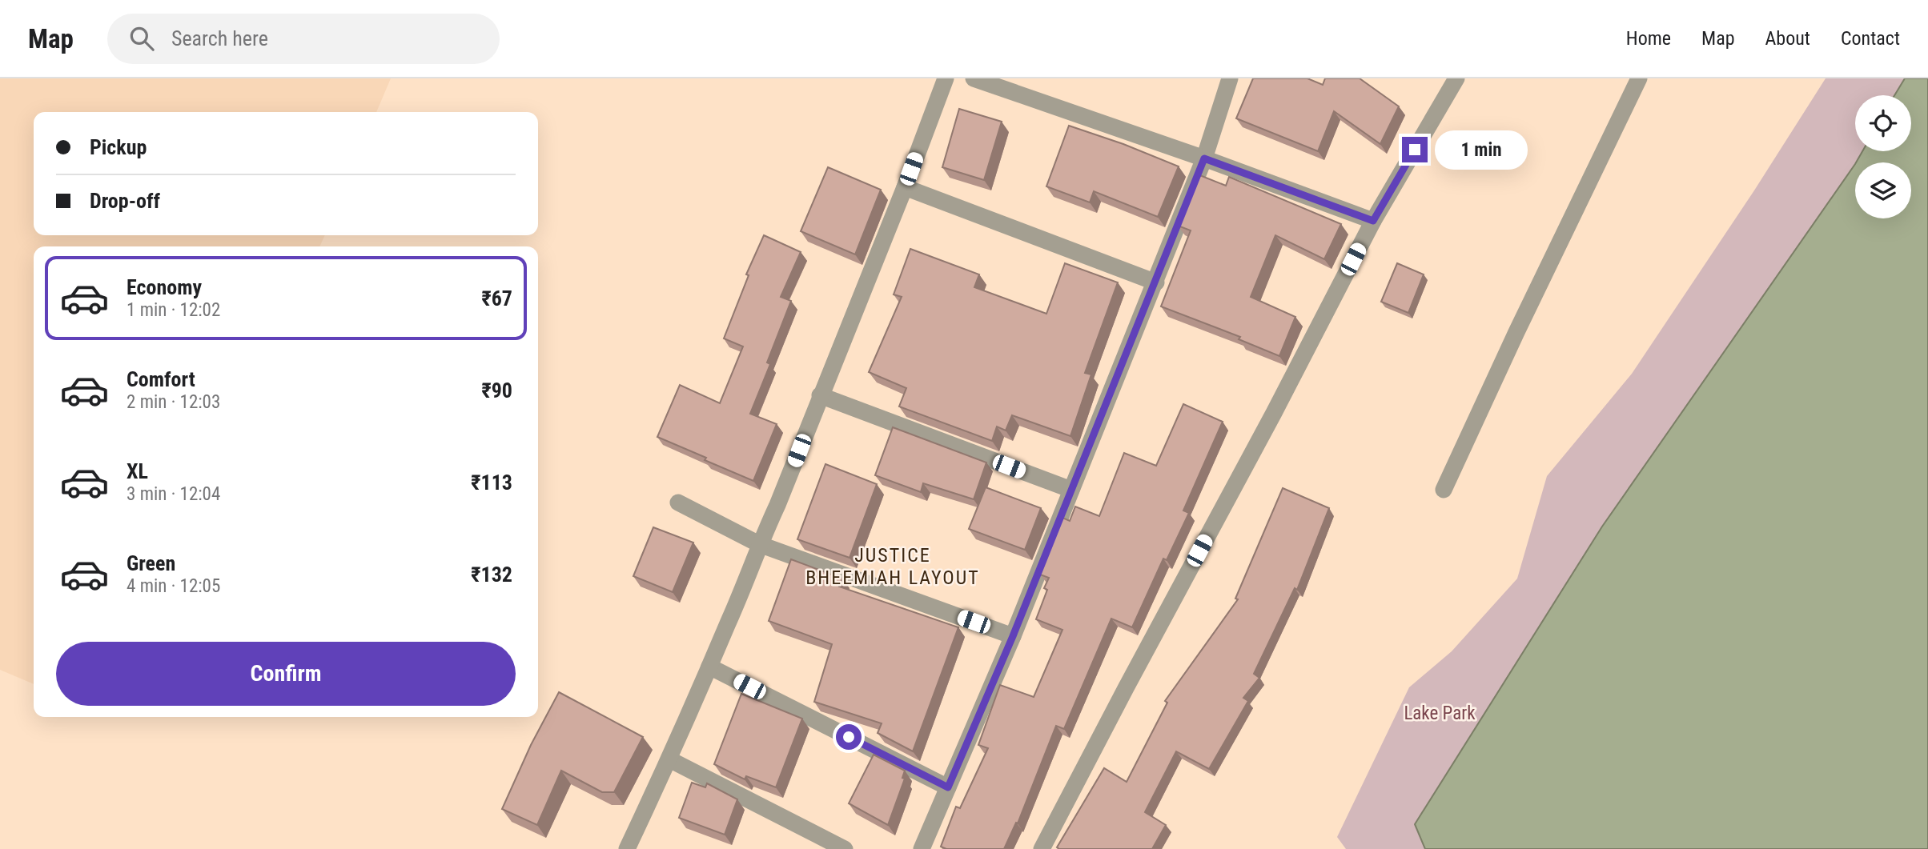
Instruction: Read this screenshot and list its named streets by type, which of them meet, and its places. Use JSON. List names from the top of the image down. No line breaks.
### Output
{"districts":["JUSTICE BHEEMIAH LAYOUT"],"parks":["Lake Park"],"page":{"header":"Map","search":"Search here","nav":["Home","Map","About","Contact"],"banner":["Pickup","Drop-off"],"bubble":"1 min","list":[{"name":"Economy","note":"1 min · 12:02","value":"₹67"},{"name":"Comfort","note":"2 min · 12:03","value":"₹90"},{"name":"XL","note":"3 min · 12:04","value":"₹113"},{"name":"Green","note":"4 min · 12:05","value":"₹132"}],"buttons":"Confirm"}}
